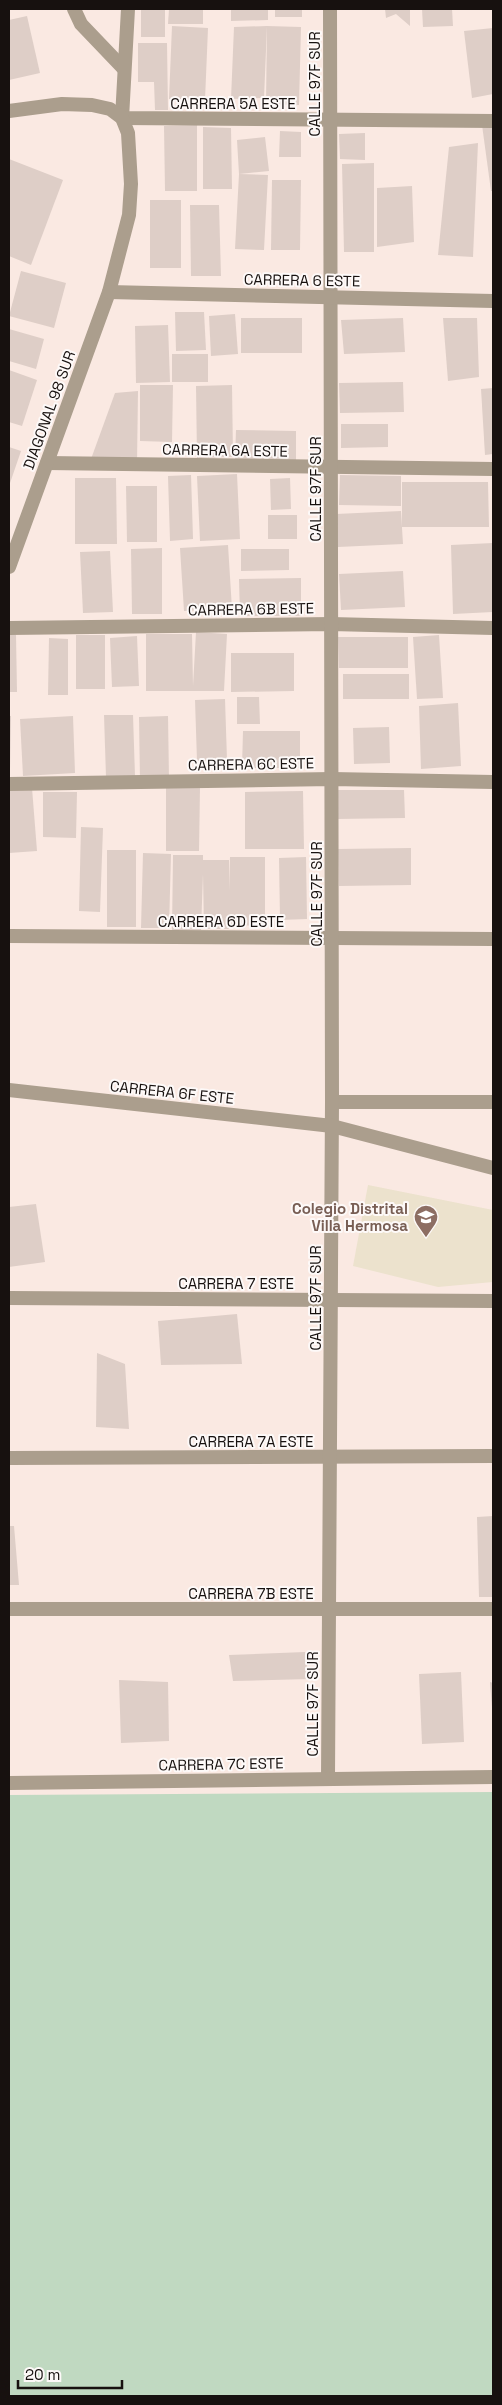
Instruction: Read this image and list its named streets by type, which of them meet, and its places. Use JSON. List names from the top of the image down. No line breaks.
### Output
{"streets":{"street":["CALLE 97F SUR","CARRERA 5A ESTE","CARRERA 6 ESTE","DIAGONAL 98 SUR","CARRERA 6A ESTE","CARRERA 6B ESTE","CARRERA 6C ESTE","CARRERA 6D ESTE","CARRERA 6F ESTE","CARRERA 7 ESTE","CARRERA 7A ESTE","CARRERA 7B ESTE","CARRERA 7C ESTE"]},"crossings":[["CALLE 97F SUR","CARRERA 5A ESTE"],["CALLE 97F SUR","CARRERA 6 ESTE"],["CALLE 97F SUR","CARRERA 6A ESTE"],["CALLE 97F SUR","CARRERA 6B ESTE"],["CALLE 97F SUR","CARRERA 6C ESTE"],["CALLE 97F SUR","CARRERA 6D ESTE"],["CALLE 97F SUR","CARRERA 6F ESTE"],["CALLE 97F SUR","CARRERA 7 ESTE"],["CALLE 97F SUR","CARRERA 7A ESTE"],["CALLE 97F SUR","CARRERA 7B ESTE"],["CALLE 97F SUR","CARRERA 7C ESTE"],["CARRERA 5A ESTE","DIAGONAL 98 SUR"],["CARRERA 6 ESTE","DIAGONAL 98 SUR"],["DIAGONAL 98 SUR","CARRERA 6A ESTE"]],"places":{"school or university":["Colegio Distrital Villa Hermosa"]},"scale_bar":"20 m"}
